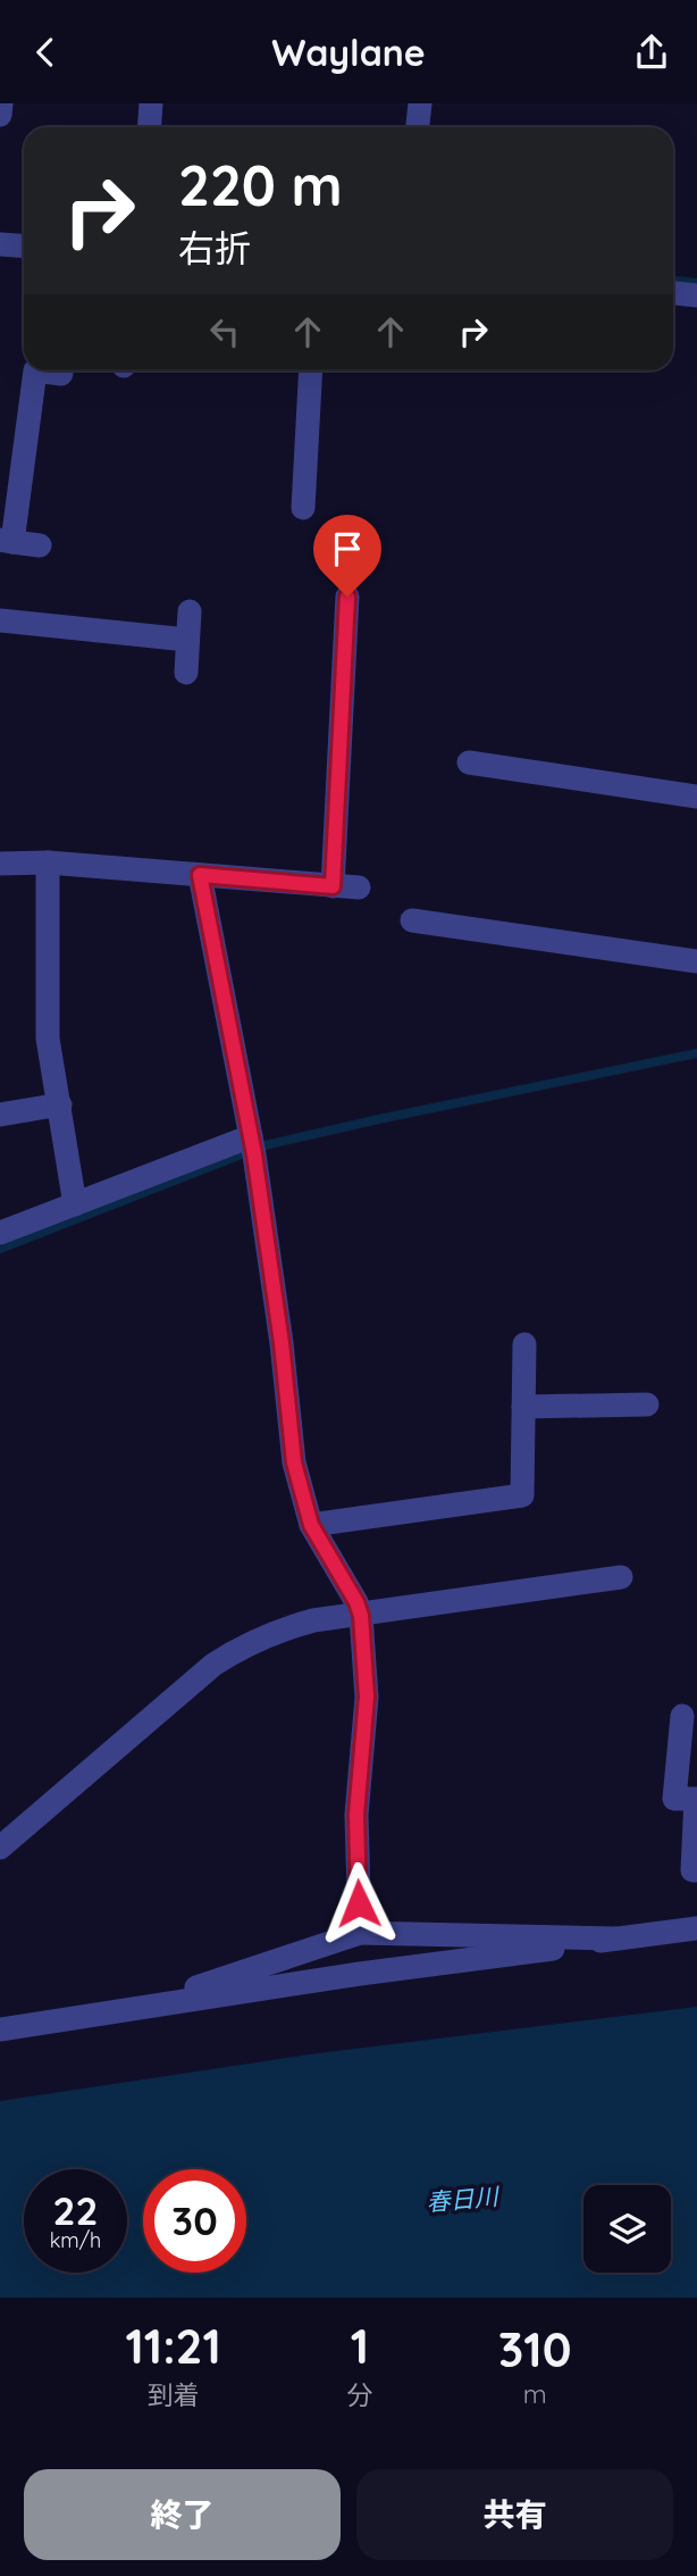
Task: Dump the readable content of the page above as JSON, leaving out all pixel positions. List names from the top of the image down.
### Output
{
  "water": ["春日川"],
  "page": {
    "header": "Waylane",
    "turn": ["220 m", "右折"],
    "speed": "22 km/h",
    "limit": "30",
    "eta": [
      "11:21",
      "到着",
      "1",
      "分",
      "310",
      "m"
    ],
    "buttons": ["終了", "共有"]
  }
}
